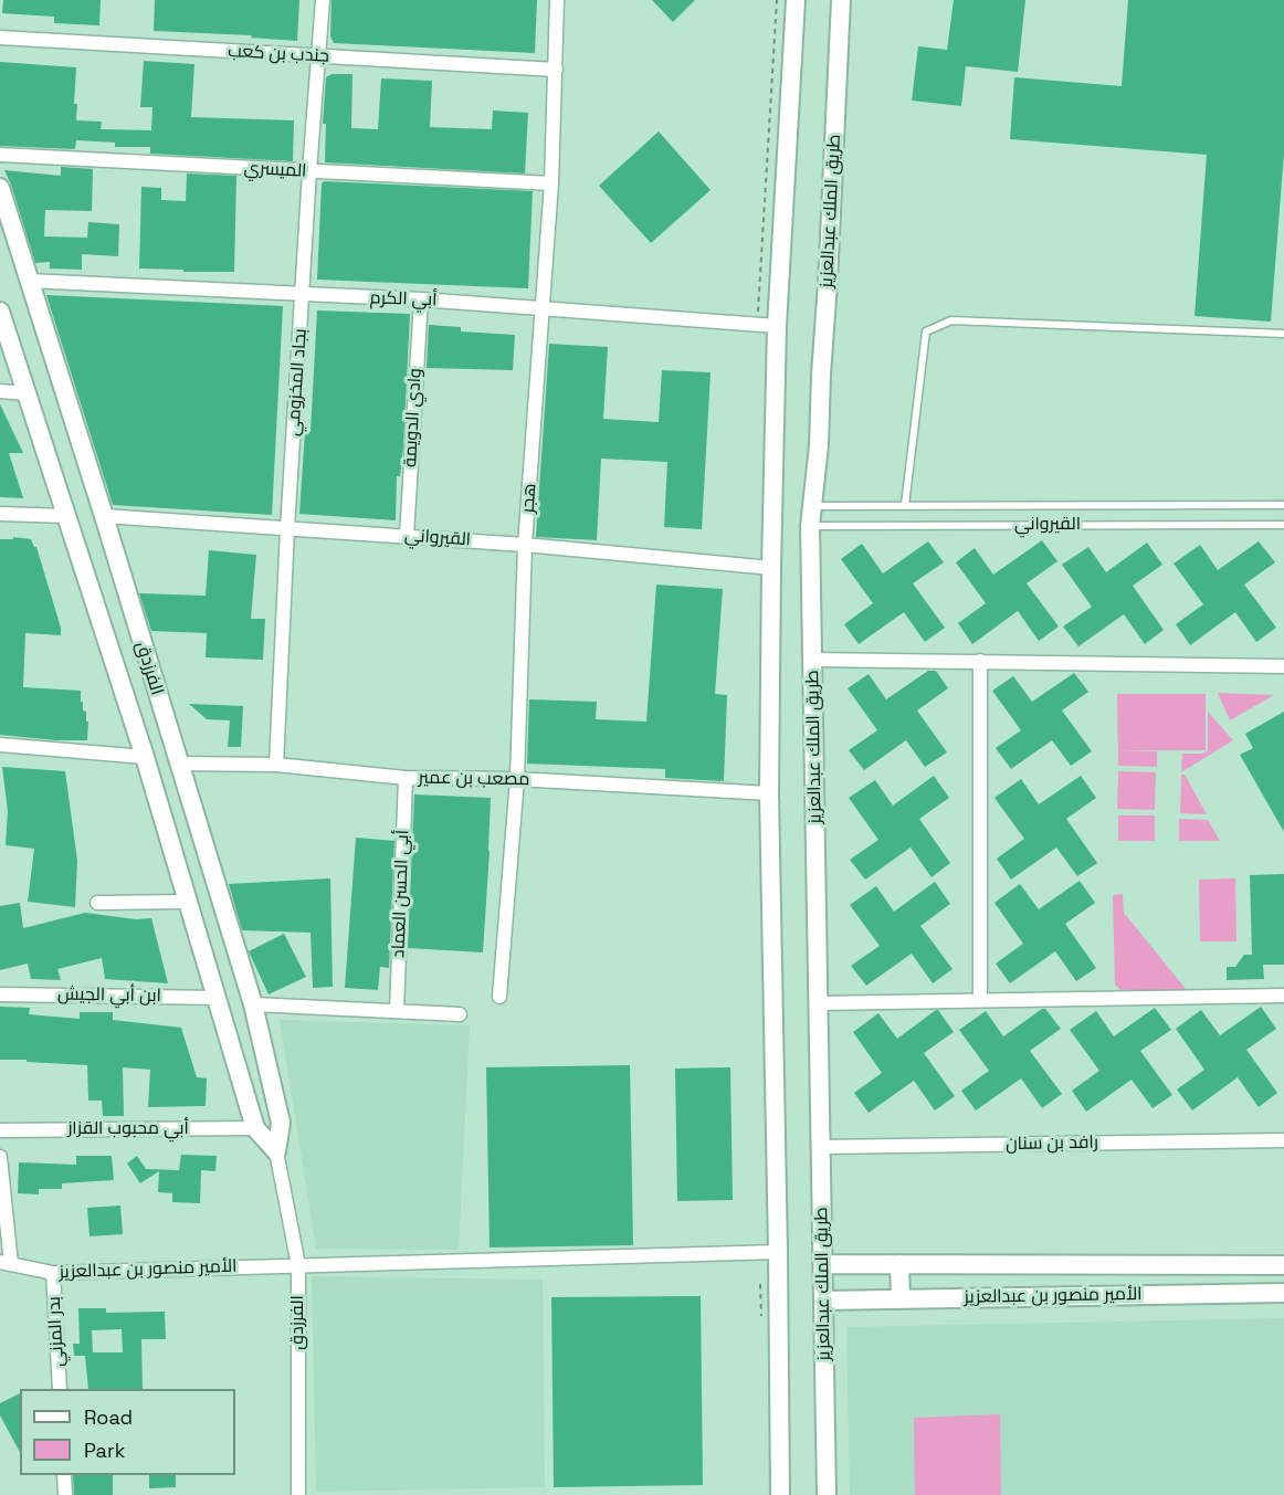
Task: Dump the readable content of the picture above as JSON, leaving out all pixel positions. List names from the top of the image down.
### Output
{
  "streets": {
    "main road": ["طريق الملك عبدالعزيز", "الفرزدق", "الأمير منصور بن عبدالعزيز"],
    "street": [
      "جندب بن كعب",
      "الميسري",
      "أبي الكرم",
      "بجاد المخزومي",
      "وادي الدويمة",
      "هجر",
      "القيرواني",
      "مصعب بن عمير",
      "أبي الحسن العماد",
      "ابن أبي الجيش",
      "أبي محبوب القزاز",
      "رافد بن سنان",
      "بدر المزني"
    ]
  },
  "crossings": [
    ["جندب بن كعب", "بجاد المخزومي"],
    ["جندب بن كعب", "هجر"],
    ["الميسري", "بجاد المخزومي"],
    ["الميسري", "هجر"],
    ["طريق الملك عبدالعزيز", "القيرواني"],
    ["طريق الملك عبدالعزيز", "رافد بن سنان"],
    ["طريق الملك عبدالعزيز", "الأمير منصور بن عبدالعزيز"],
    ["أبي الكرم", "بجاد المخزومي"],
    ["أبي الكرم", "وادي الدويمة"],
    ["أبي الكرم", "هجر"],
    ["أبي الكرم", "الفرزدق"],
    ["بجاد المخزومي", "القيرواني"],
    ["بجاد المخزومي", "مصعب بن عمير"],
    ["وادي الدويمة", "القيرواني"],
    ["هجر", "القيرواني"],
    ["هجر", "مصعب بن عمير"],
    ["القيرواني", "الفرزدق"],
    ["الفرزدق", "مصعب بن عمير"],
    ["الفرزدق", "ابن أبي الجيش"],
    ["الفرزدق", "أبي محبوب القزاز"],
    ["الفرزدق", "الأمير منصور بن عبدالعزيز"],
    ["مصعب بن عمير", "أبي الحسن العماد"],
    ["الأمير منصور بن عبدالعزيز", "بدر المزني"]
  ],
  "legend": ["Road", "Park"]
}
